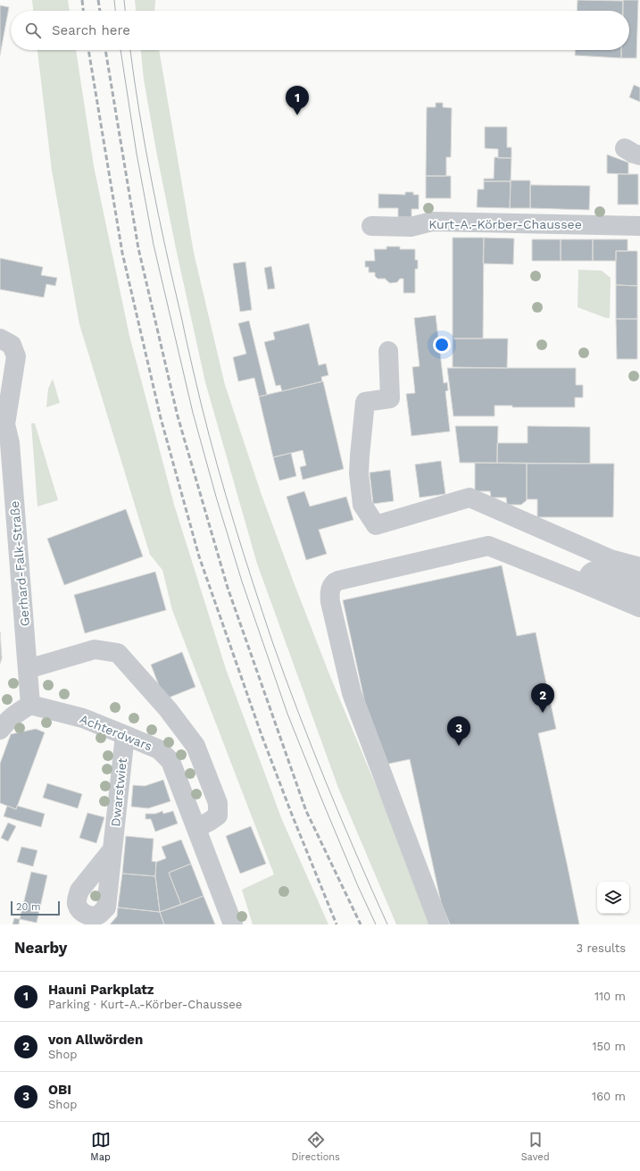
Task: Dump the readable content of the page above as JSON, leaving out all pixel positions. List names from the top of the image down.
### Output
{
  "streets": {
    "street": [
      "Kurt-A.-Körber-Chaussee",
      "Gerhard-Falk-Straße",
      "Achterdwars",
      "Dwarstwiet"
    ]
  },
  "crossings": [
    ["Gerhard-Falk-Straße", "Achterdwars"],
    ["Achterdwars", "Dwarstwiet"]
  ],
  "scale_bar": "20 m",
  "page": {
    "search": "Search here",
    "pins": ["1", "2", "3"],
    "scale": "20 m",
    "heading": ["Nearby", "3 results"],
    "list": [
      {
        "mark": "1",
        "name": "Hauni Parkplatz",
        "note": "Parking · Kurt-A.-Körber-Chaussee",
        "value": "110 m"
      },
      {
        "mark": "2",
        "name": "von Allwörden",
        "note": "Shop",
        "value": "150 m"
      },
      {
        "mark": "3",
        "name": "OBI",
        "note": "Shop",
        "value": "160 m"
      }
    ],
    "nav": ["Map", "Directions", "Saved"]
  }
}
